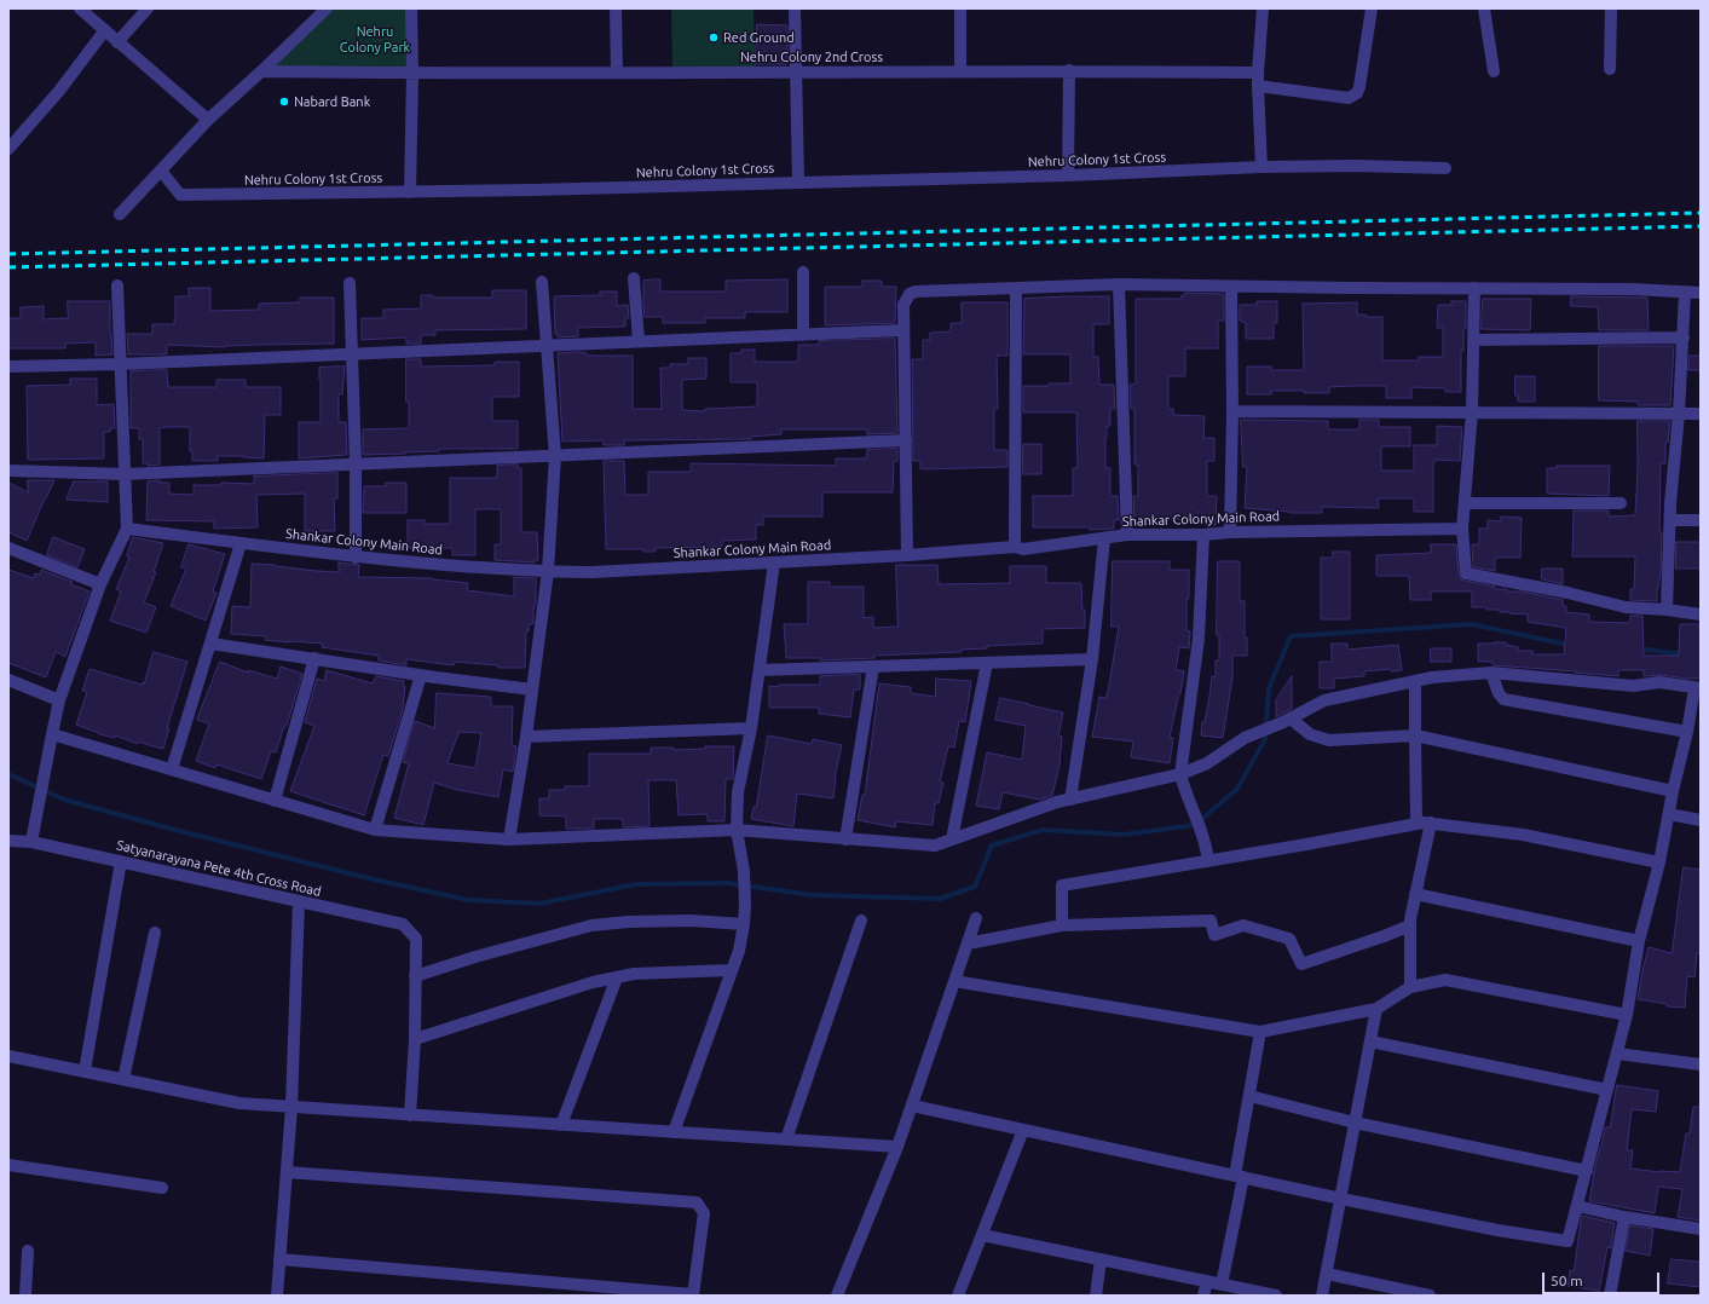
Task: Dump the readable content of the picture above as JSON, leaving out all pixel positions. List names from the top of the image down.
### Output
{
  "streets": {
    "street": [
      "Nehru Colony 2nd Cross",
      "Nehru Colony 1st Cross",
      "Shankar Colony Main Road",
      "Satyanarayana Pete 4th Cross Road"
    ]
  },
  "parks": ["Nehru Colony Park"],
  "places": ["Red Ground", "Nabard Bank"],
  "scale_bar": "50 m"
}
